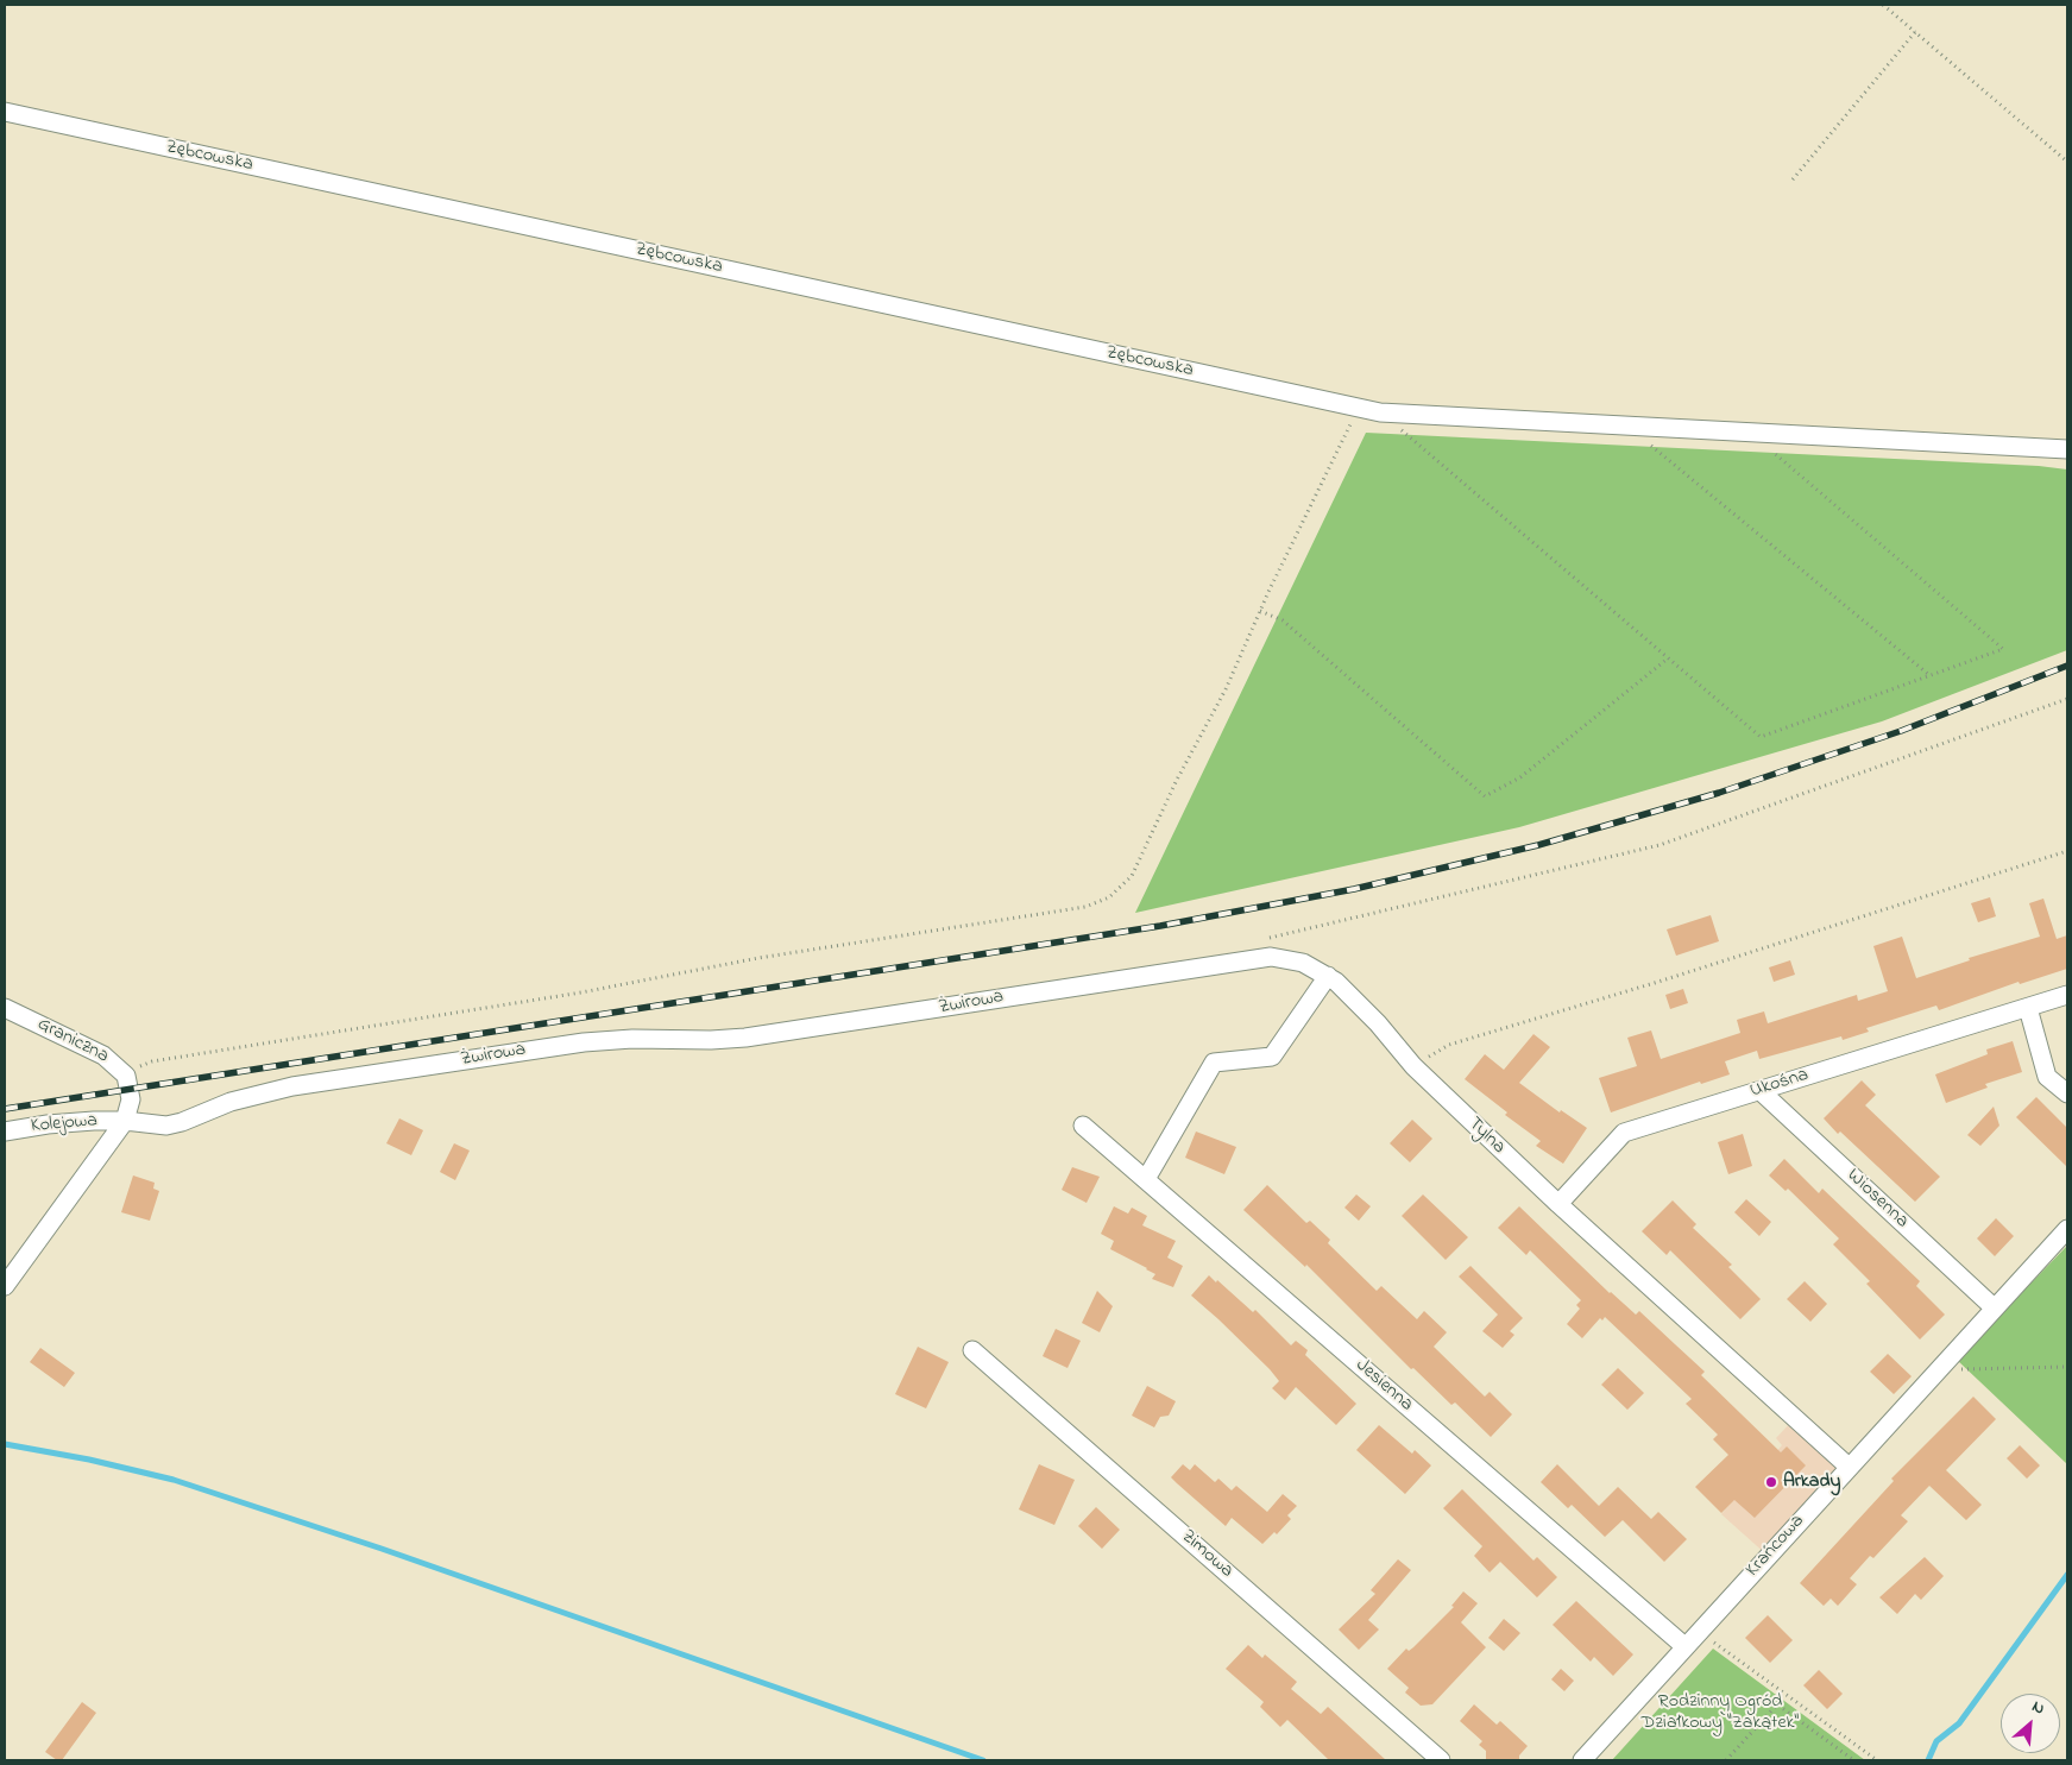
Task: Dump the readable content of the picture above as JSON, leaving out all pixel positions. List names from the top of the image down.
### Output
{
  "streets": {
    "street": [
      "Zębcowska",
      "Żwirowa",
      "Graniczna",
      "Ukośna",
      "Kolejowa",
      "Tylna",
      "Wiosenna",
      "Jesienna",
      "Krańcowa",
      "Zimowa"
    ]
  },
  "crossings": [
    ["Żwirowa", "Graniczna"],
    ["Żwirowa", "Kolejowa"],
    ["Żwirowa", "Tylna"],
    ["Graniczna", "Kolejowa"],
    ["Ukośna", "Tylna"],
    ["Ukośna", "Wiosenna"],
    ["Tylna", "Krańcowa"],
    ["Wiosenna", "Krańcowa"],
    ["Jesienna", "Krańcowa"]
  ],
  "parks": ["Rodzinny Ogród Działkowy \"Zakątek\""],
  "places": ["Arkady"],
  "north": "top right"
}
